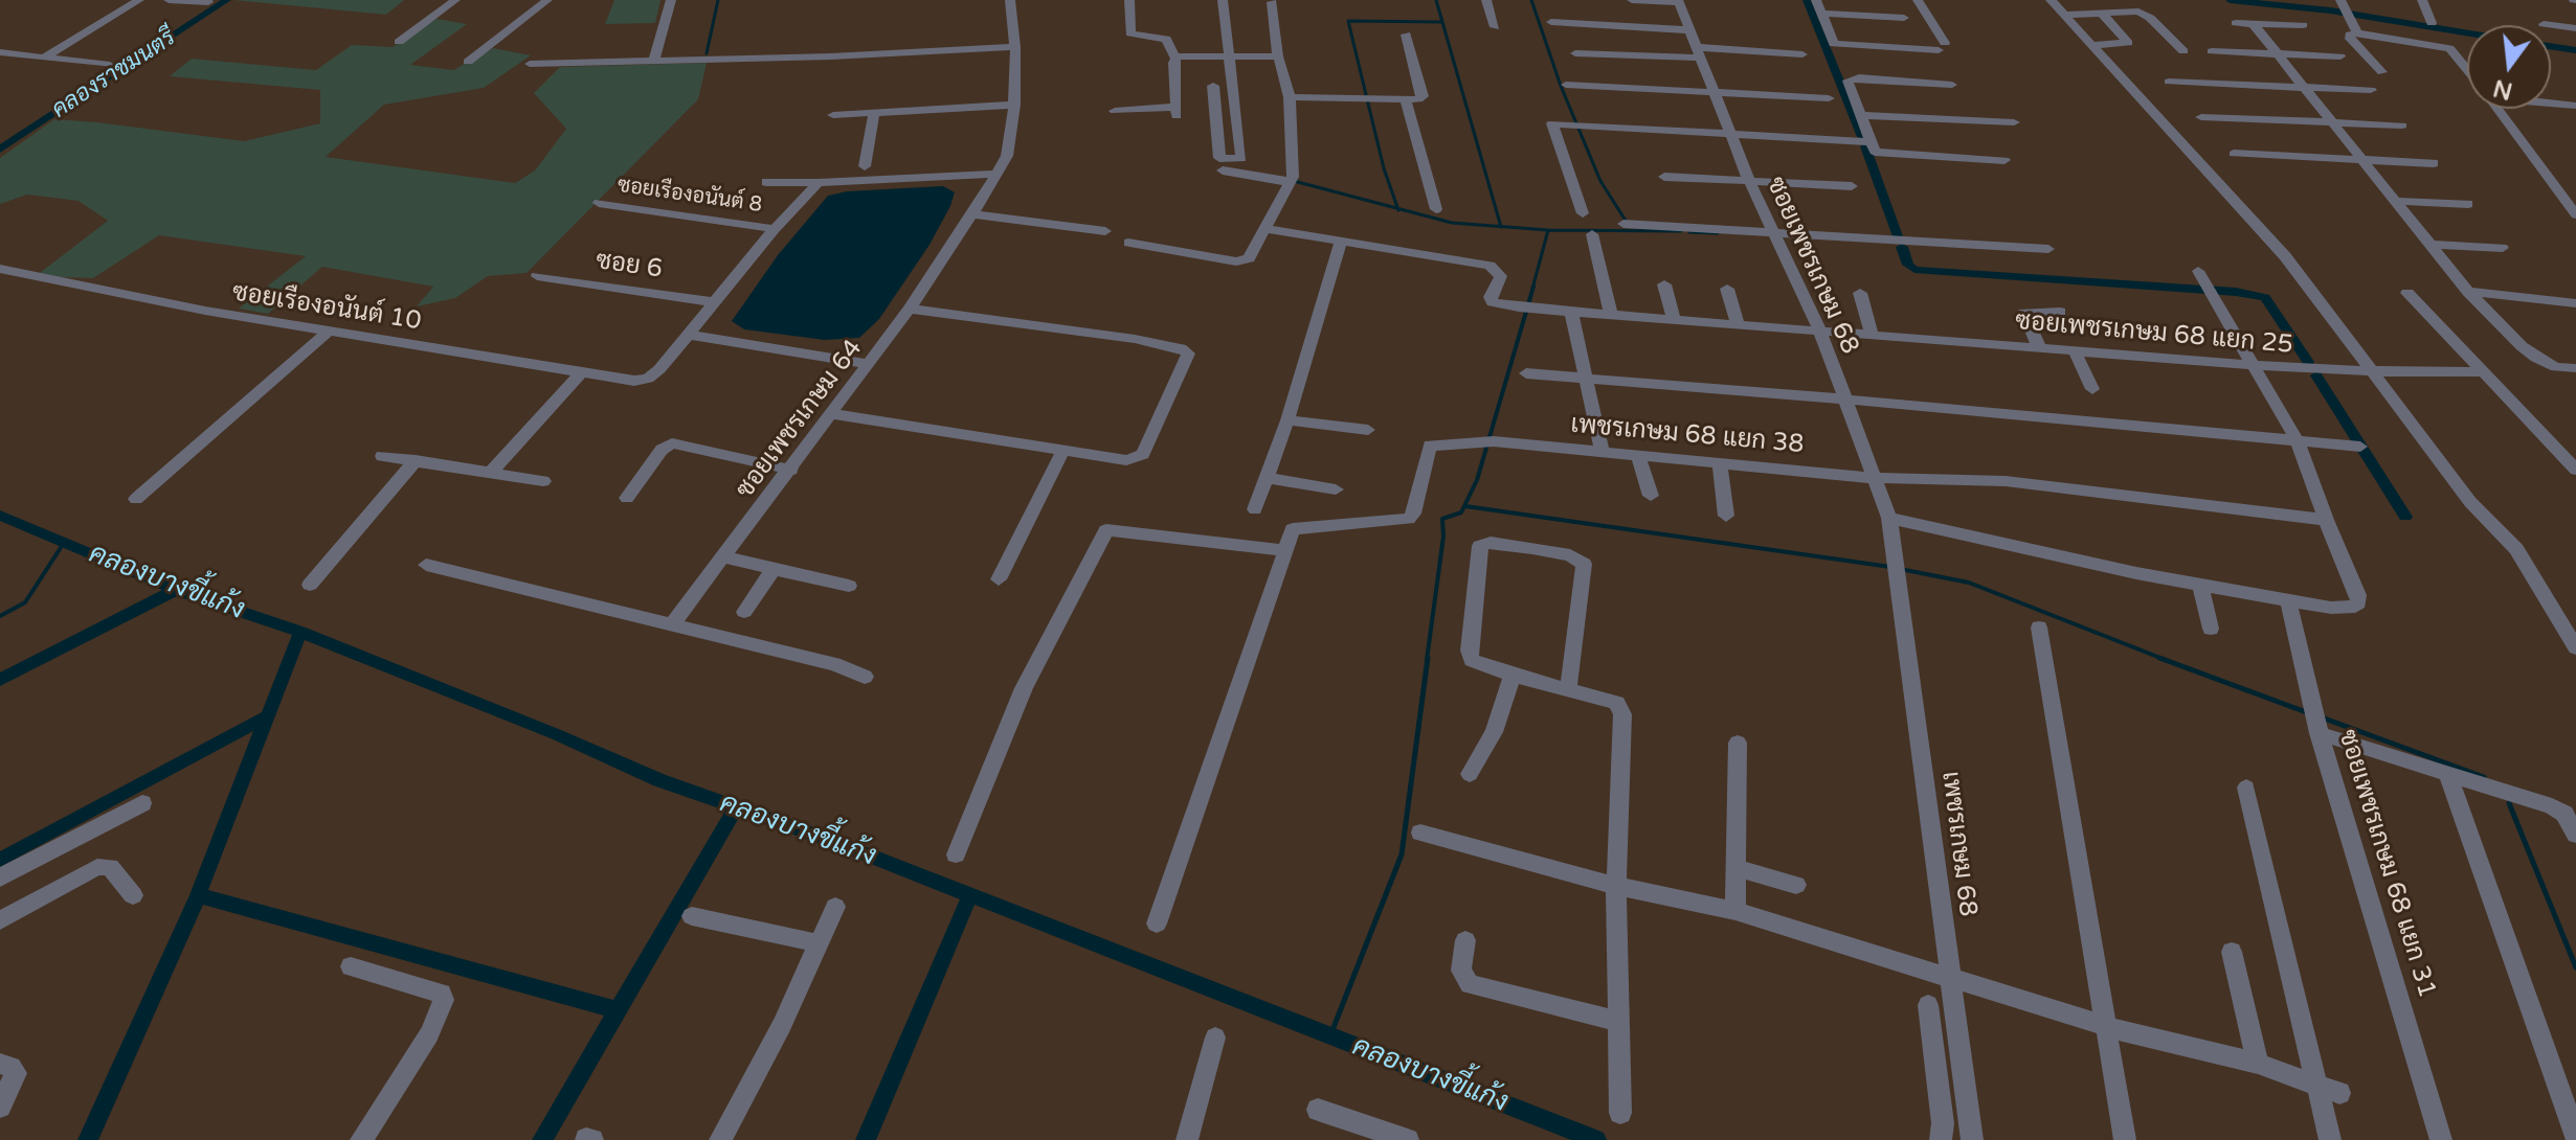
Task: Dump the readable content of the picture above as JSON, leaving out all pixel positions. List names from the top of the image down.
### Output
{
  "streets": {
    "street": [
      "ซอยเรืองอนันต์ 8",
      "ซอย 6",
      "ซอยเพชรเกษม 68",
      "ซอยเรืองอนันต์ 10",
      "ซอยเพชรเกษม 68 แยก 25",
      "ซอยเพชรเกษม 64",
      "เพชรเกษม 68 แยก 38",
      "เพชรเกษม 68",
      "ซอยเพชรเกษม 68 แยก 31"
    ]
  },
  "crossings": [
    ["ซอยเพชรเกษม 68", "ซอยเพชรเกษม 68 แยก 25"],
    ["ซอยเพชรเกษม 68", "เพชรเกษม 68 แยก 38"],
    ["ซอยเพชรเกษม 68", "เพชรเกษม 68"]
  ],
  "water": ["คลองราชมนตรี", "คลองบางขี้แก้ง"],
  "north": "bottom"
}
